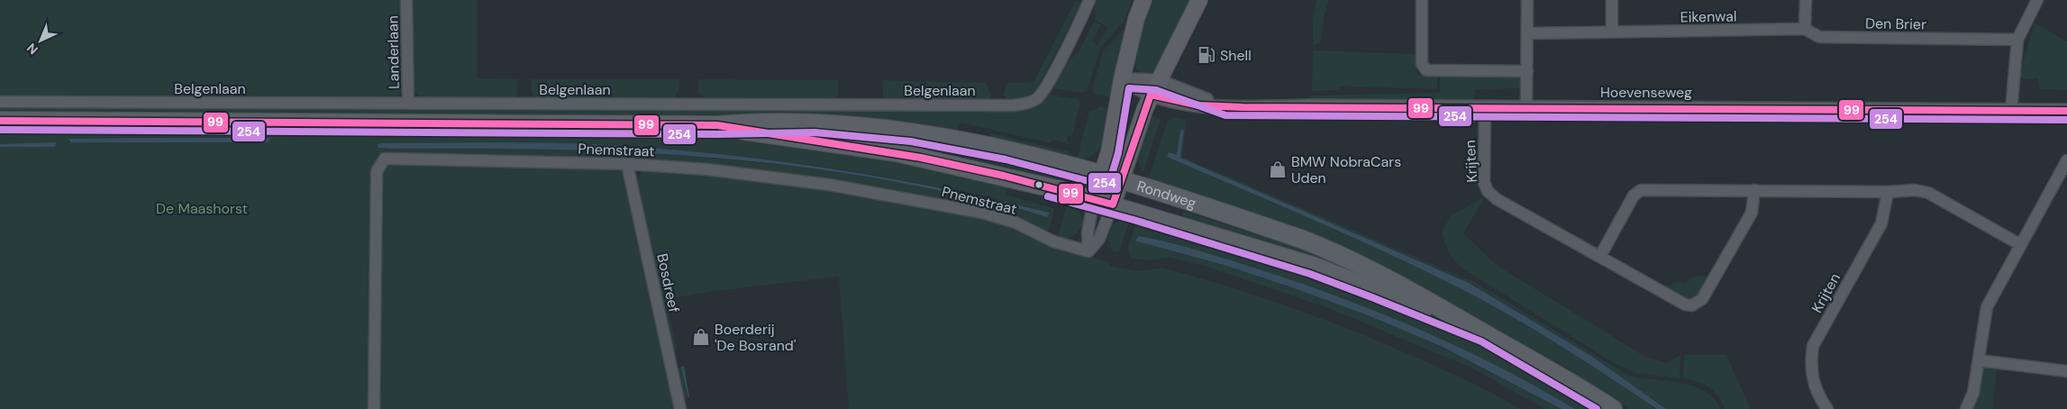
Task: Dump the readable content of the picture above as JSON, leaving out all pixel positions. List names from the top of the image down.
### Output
{
  "streets": {
    "main road": ["Rondweg"],
    "street": [
      "Eikenwal",
      "Den Brier",
      "Landerlaan",
      "Belgenlaan",
      "Hoevenseweg",
      "Pnemstraat",
      "Krijten",
      "Bosdreef"
    ]
  },
  "crossings": [
    ["Eikenwal", "Den Brier"],
    ["Landerlaan", "Belgenlaan"],
    ["Hoevenseweg", "Krijten"],
    ["Pnemstraat", "Bosdreef"]
  ],
  "parks": ["De Maashorst"],
  "places": {
    "fuel station": ["Shell"],
    "shop": ["BMW NobraCars Uden", "Boerderij 'De Bosrand'"]
  },
  "lines": ["transit line 254", "transit line 99"],
  "north": "bottom left"
}
